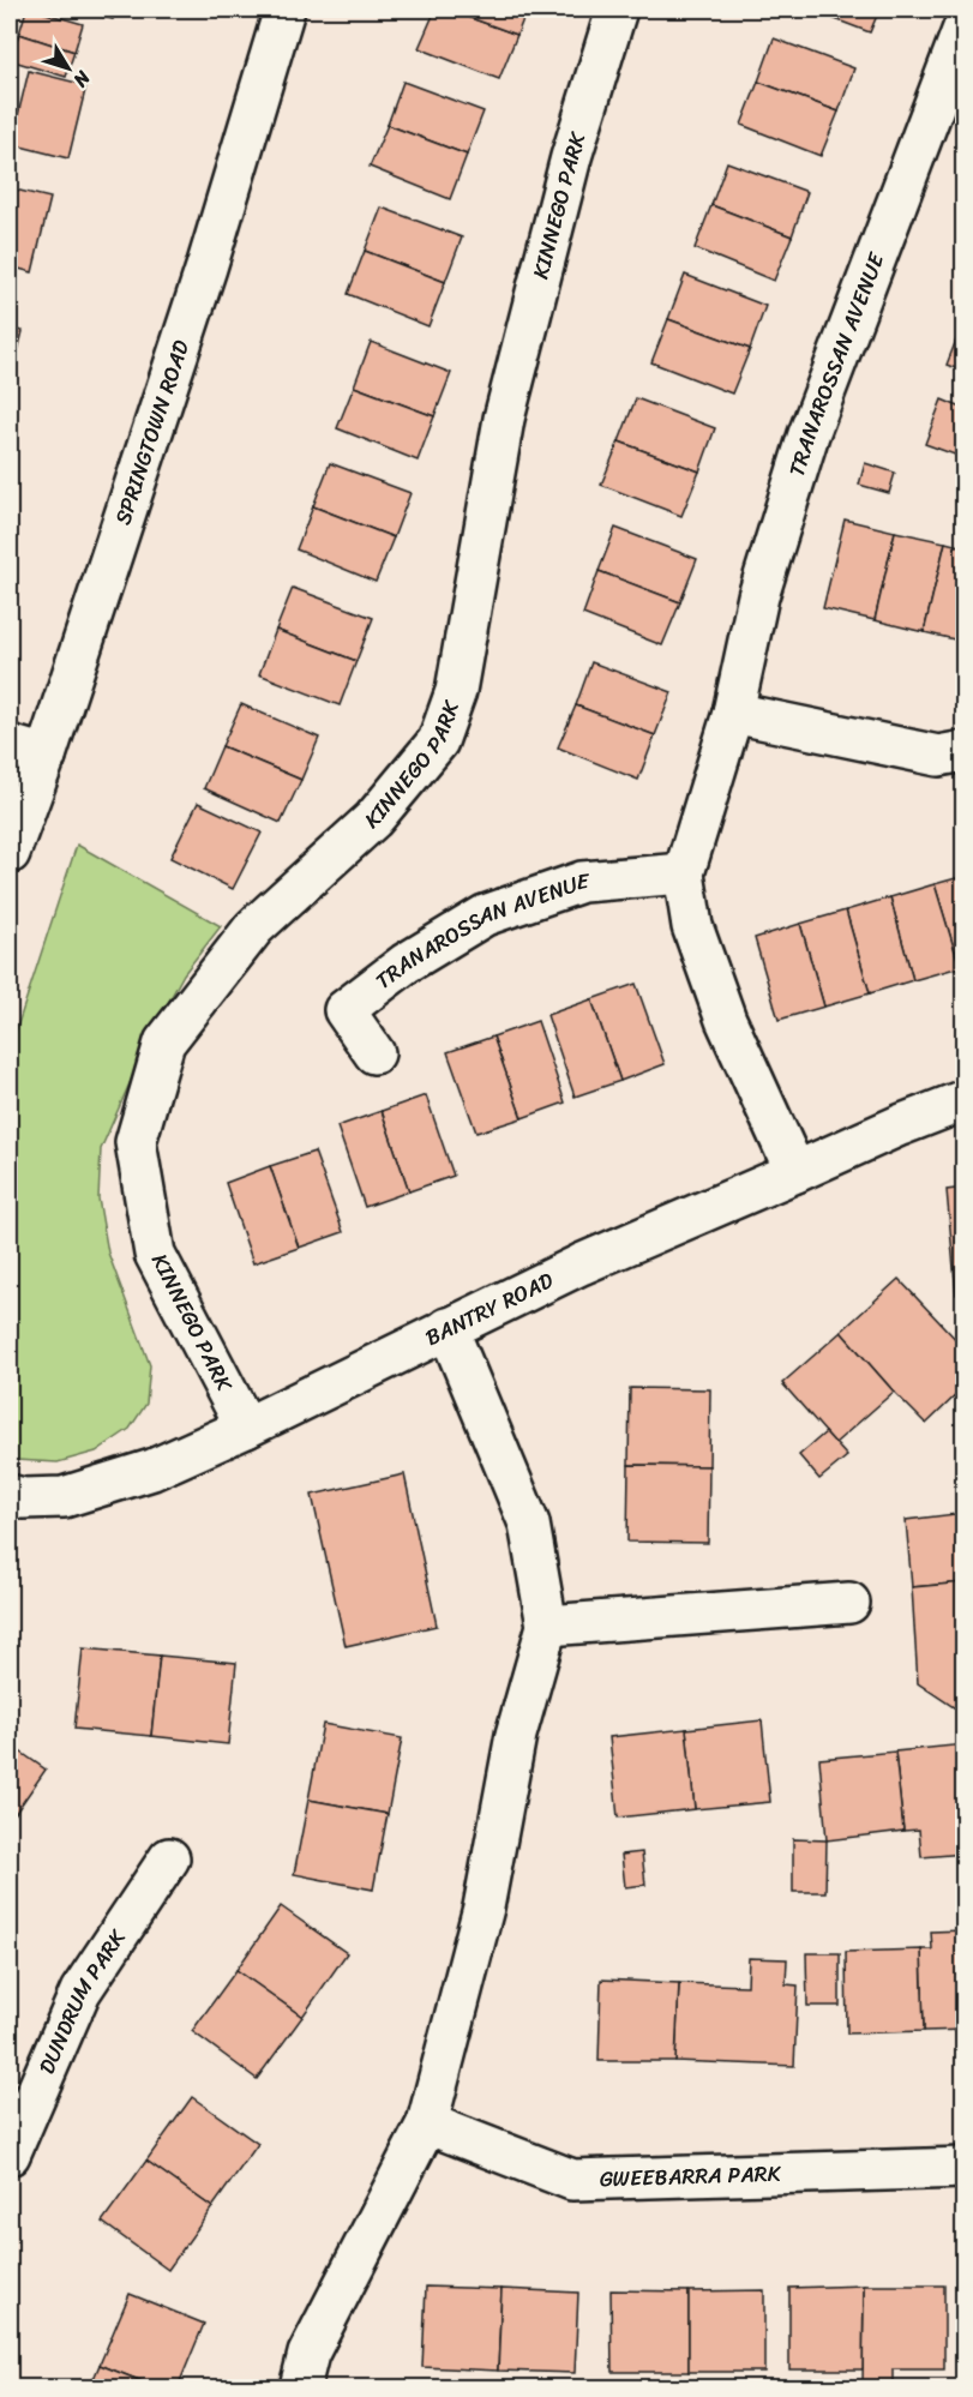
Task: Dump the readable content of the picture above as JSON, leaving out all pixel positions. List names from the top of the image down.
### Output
{
  "streets": {
    "street": [
      "KINNEGO PARK",
      "TRANAROSSAN AVENUE",
      "SPRINGTOWN ROAD",
      "BANTRY ROAD",
      "DUNDRUM PARK",
      "GWEEBARRA PARK"
    ]
  },
  "crossings": [
    ["KINNEGO PARK", "BANTRY ROAD"],
    ["TRANAROSSAN AVENUE", "BANTRY ROAD"]
  ],
  "north": "bottom right"
}
